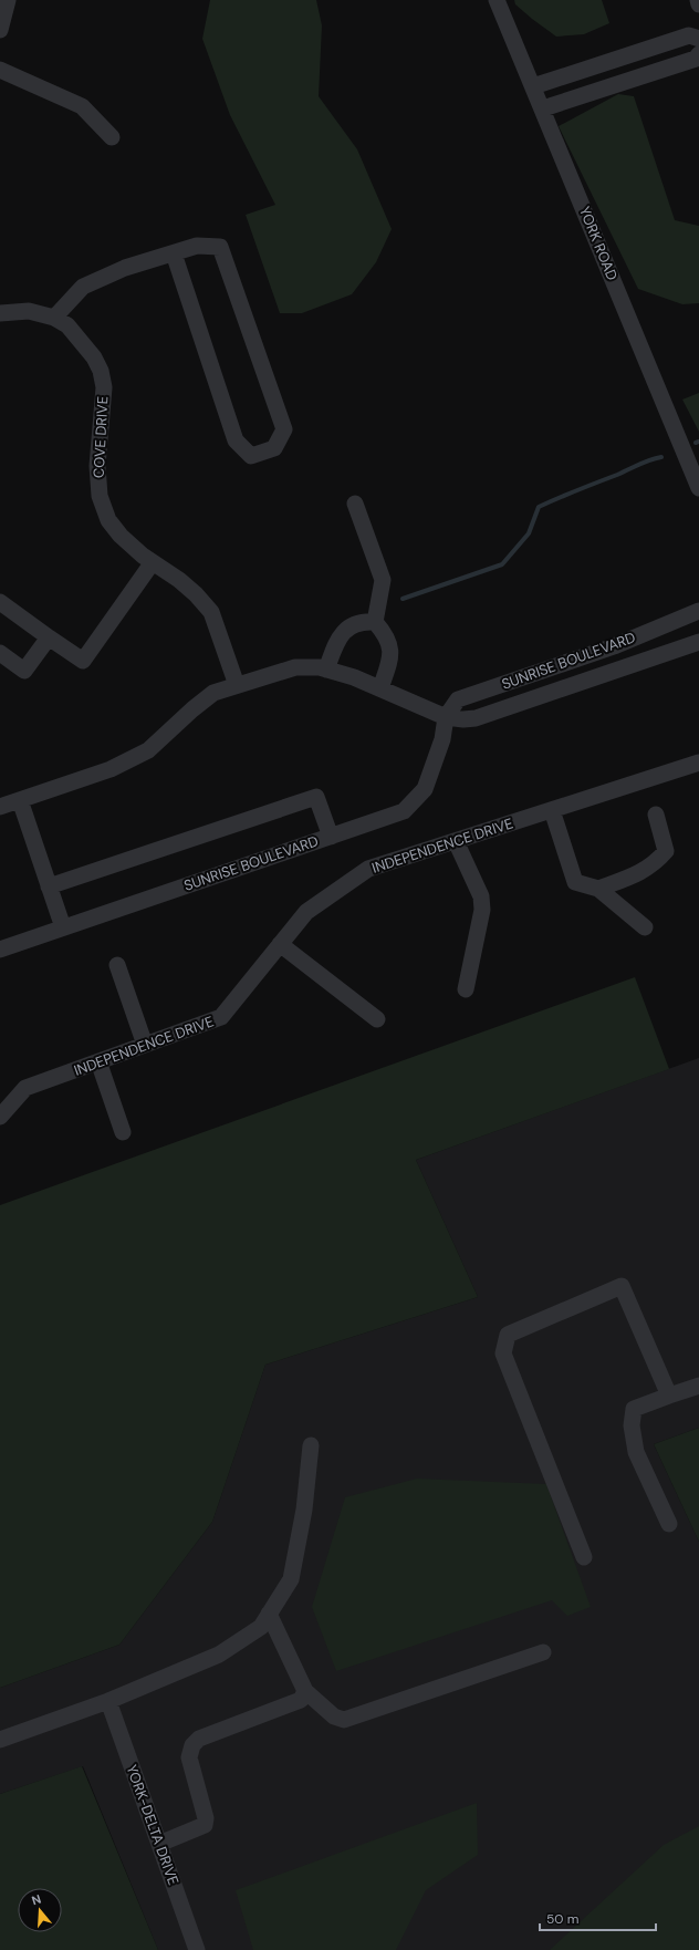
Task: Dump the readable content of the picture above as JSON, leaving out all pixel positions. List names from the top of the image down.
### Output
{
  "streets": {
    "street": [
      "YORK ROAD",
      "COVE DRIVE",
      "SUNRISE BOULEVARD",
      "INDEPENDENCE DRIVE",
      "YORK-DELTA DRIVE"
    ]
  },
  "crossings": [
    ["COVE DRIVE", "SUNRISE BOULEVARD"]
  ],
  "scale_bar": "50 m",
  "north": "top"
}
